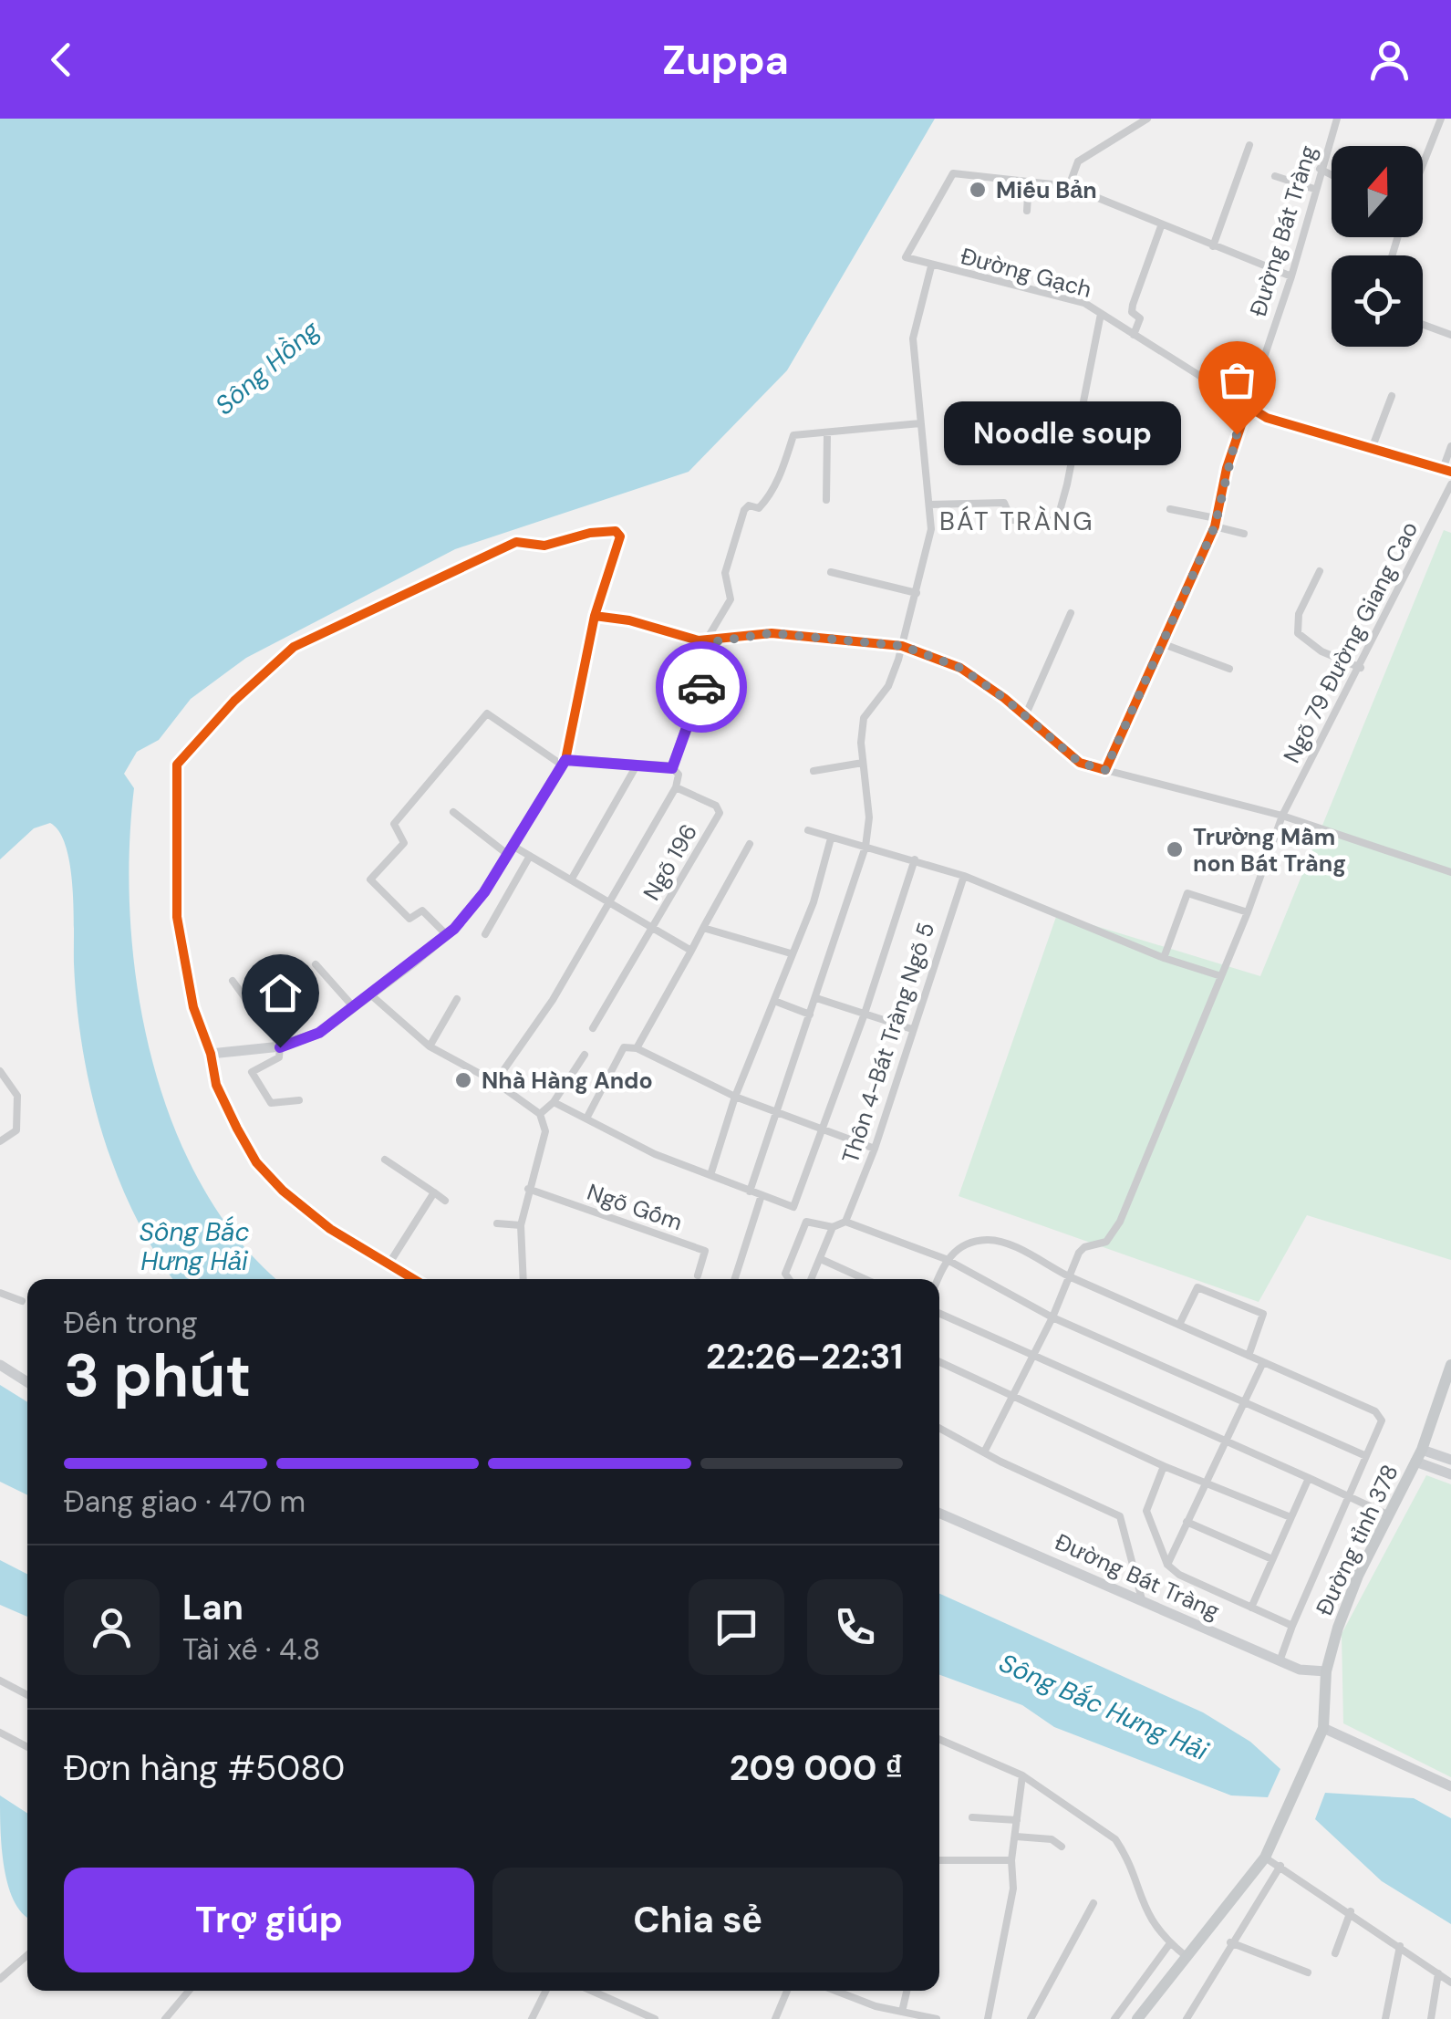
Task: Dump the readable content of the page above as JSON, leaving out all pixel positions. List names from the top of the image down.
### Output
{
  "streets": {
    "main road": ["Đường tỉnh 378"],
    "street": [
      "Đường Bát Tràng",
      "Đường Gạch",
      "Ngõ 79 Đường Giang Cao",
      "Ngõ 196",
      "Thôn 4-Bát Tràng Ngõ 5",
      "Ngõ Gốm"
    ]
  },
  "crossings": [
    ["Đường Bát Tràng", "Đường Gạch"],
    ["Đường Bát Tràng", "Đường tỉnh 378"]
  ],
  "districts": ["BÁT TRÀNG"],
  "water": ["Sông Hồng", "Sông Bắc Hưng Hải"],
  "places": [
    "Miếu Bản",
    "Noodle soup",
    "Trường Mầm non Bát Tràng",
    "Nhà Hàng Ando"
  ],
  "north": "top",
  "page": {
    "header": "Zuppa",
    "bubble": "Noodle soup",
    "heading": ["3 phút", "Đến trong", "22:26–22:31"],
    "panel": [
      "Lan",
      "Tài xế · 4.8",
      "Đơn hàng #5080",
      "209 000 ₫"
    ],
    "bar": "Đang giao · 470 m",
    "buttons": ["Trợ giúp", "Chia sẻ"]
  }
}
